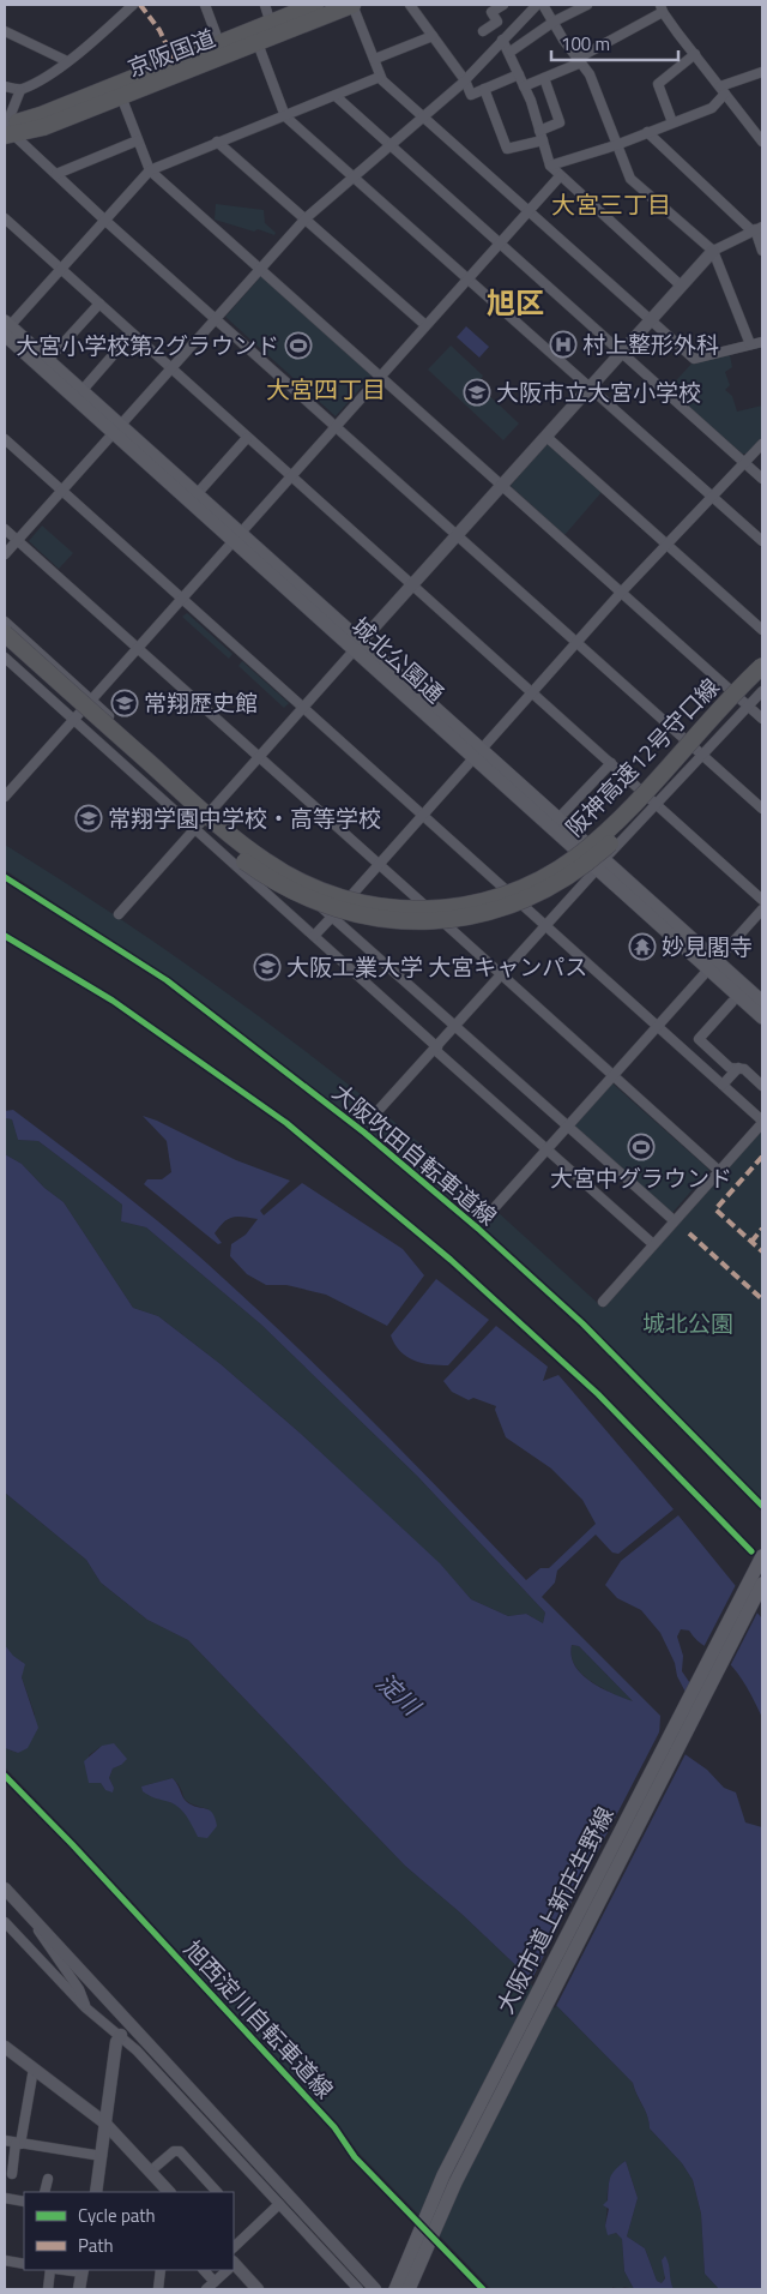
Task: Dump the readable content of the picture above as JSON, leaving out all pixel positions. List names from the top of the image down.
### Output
{
  "streets": {
    "highway": ["京阪国道", "阪神高速12号守口線"],
    "main road": ["城北公園通", "大阪市道上新庄生野線"],
    "cycle path": ["大阪吹田自転車道線", "旭西淀川自転車道線"]
  },
  "districts": ["大宮三丁目", "旭区", "大宮四丁目"],
  "water": ["淀川"],
  "parks": ["城北公園"],
  "places": {
    "hospital": ["村上整形外科"],
    "sports": ["大宮小学校第2グラウンド", "大宮中グラウンド"],
    "school or university": [
      "大阪市立大宮小学校",
      "常翔歴史館",
      "常翔学園中学校・高等学校",
      "大阪工業大学 大宮キャンパス"
    ],
    "temple": ["妙見閣寺"]
  },
  "legend": ["Cycle path", "Path"],
  "scale_bar": "100 m"
}
